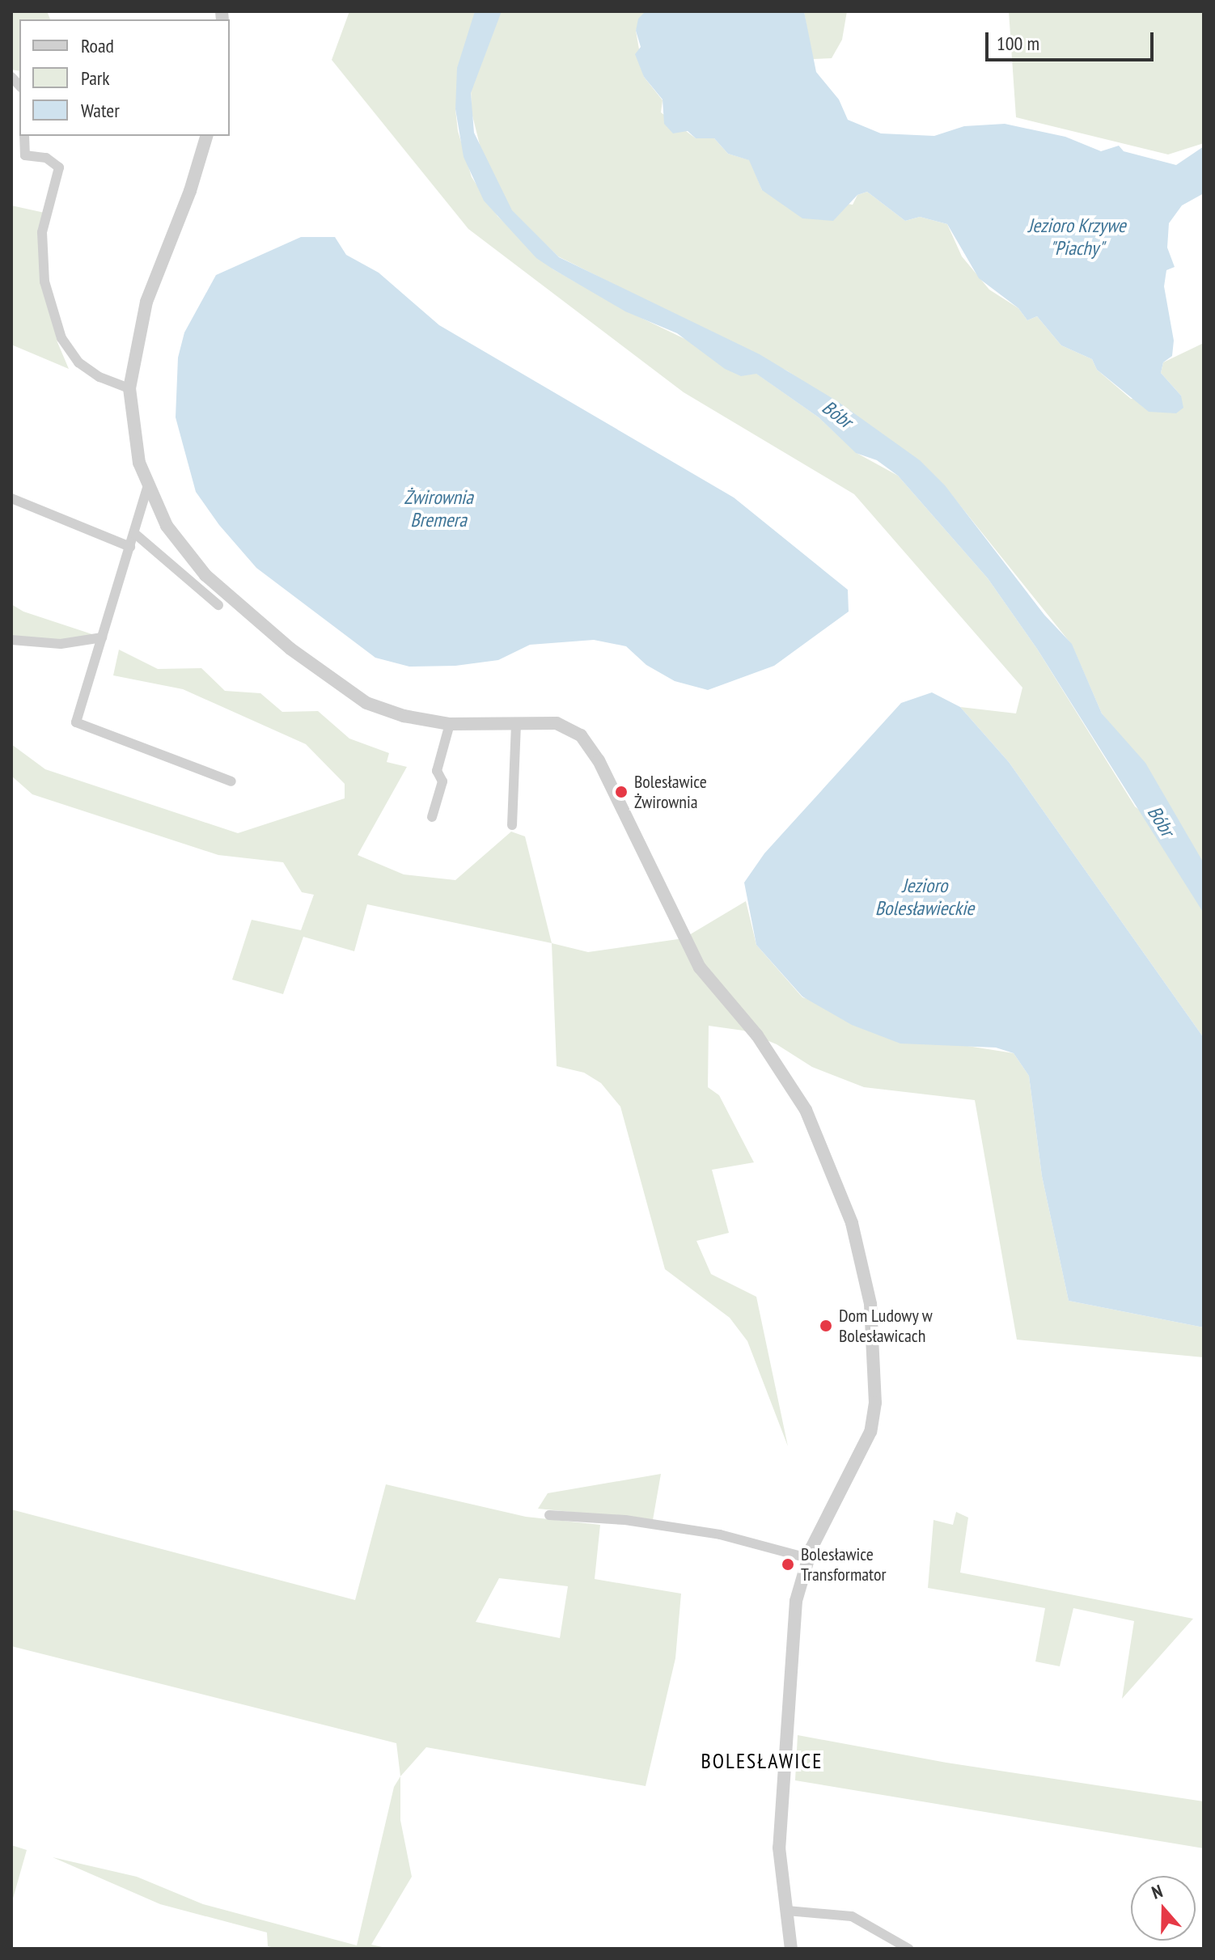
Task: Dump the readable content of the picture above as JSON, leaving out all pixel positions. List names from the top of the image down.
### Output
{
  "districts": ["BOLESŁAWICE"],
  "water": [
    "Jezioro Krzywe \"Piachy\"",
    "Bóbr",
    "Żwirownia Bremera",
    "Jezioro Bolesławieckie"
  ],
  "places": ["Bolesławice Żwirownia", "Dom Ludowy w Bolesławicach", "Bolesławice Transformator"],
  "legend": ["Road", "Park", "Water"],
  "scale_bar": "100 m",
  "north": "top"
}
